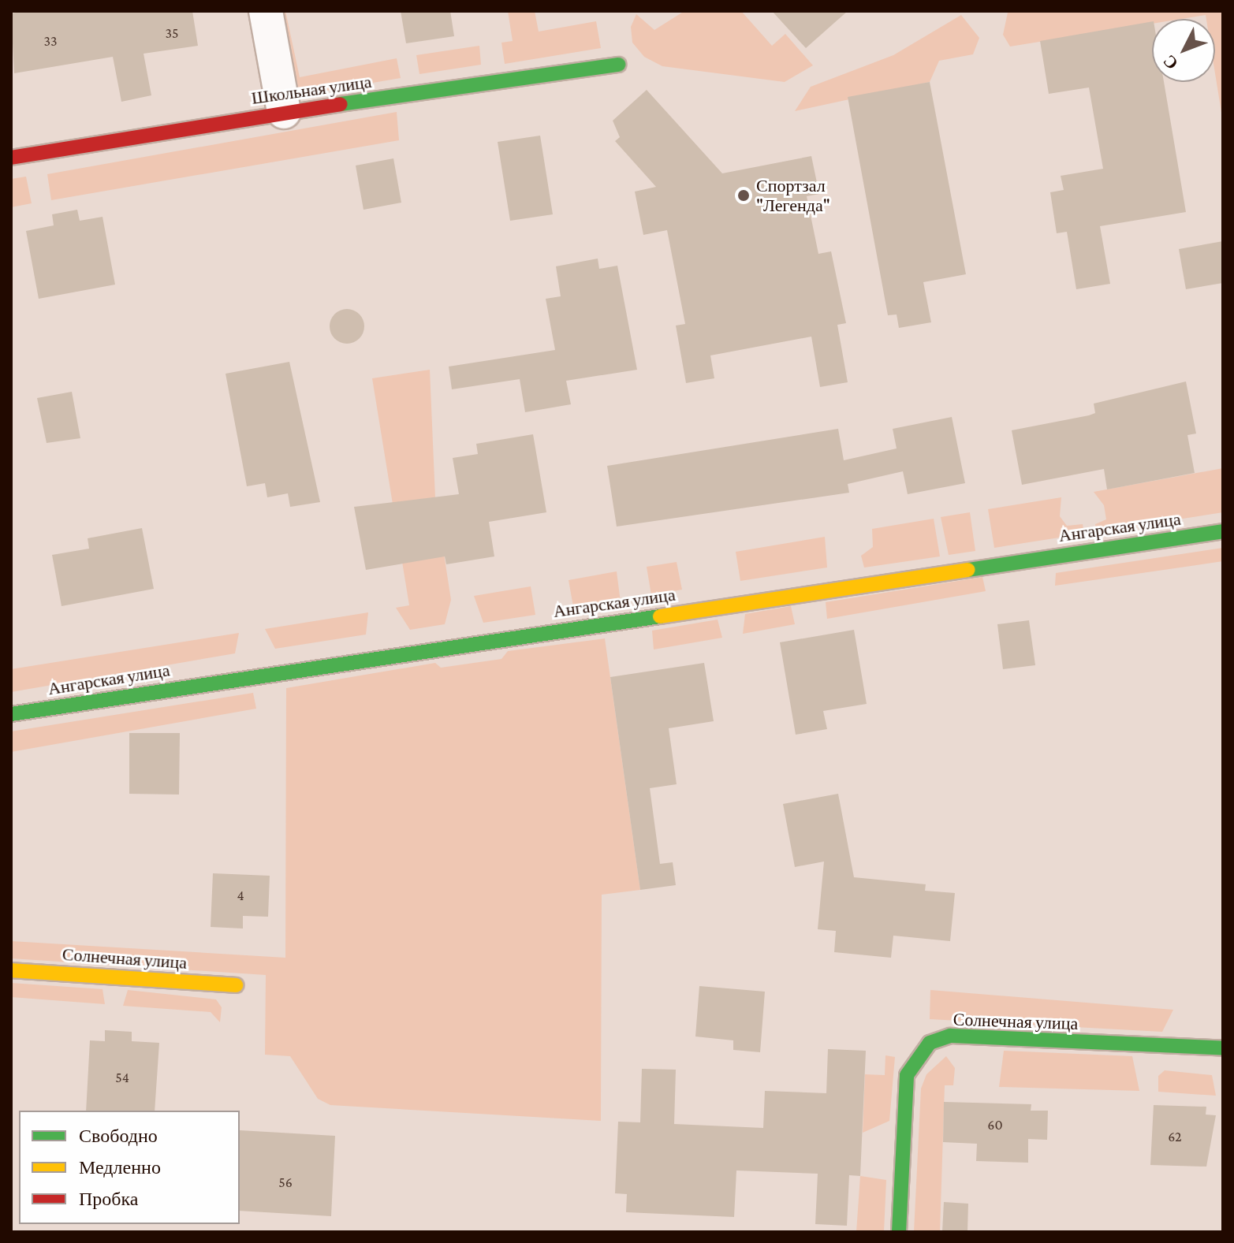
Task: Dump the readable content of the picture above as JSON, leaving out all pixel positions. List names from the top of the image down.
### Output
{
  "streets": {
    "street": ["Школьная улица", "Ангарская улица", "Солнечная улица"]
  },
  "places": ["Спортзал \"Легенда\""],
  "house_numbers": [
    "35",
    "33",
    "4",
    "54",
    "60",
    "62",
    "56"
  ],
  "legend": ["Свободно", "Медленно", "Пробка"],
  "north": "bottom left"
}
